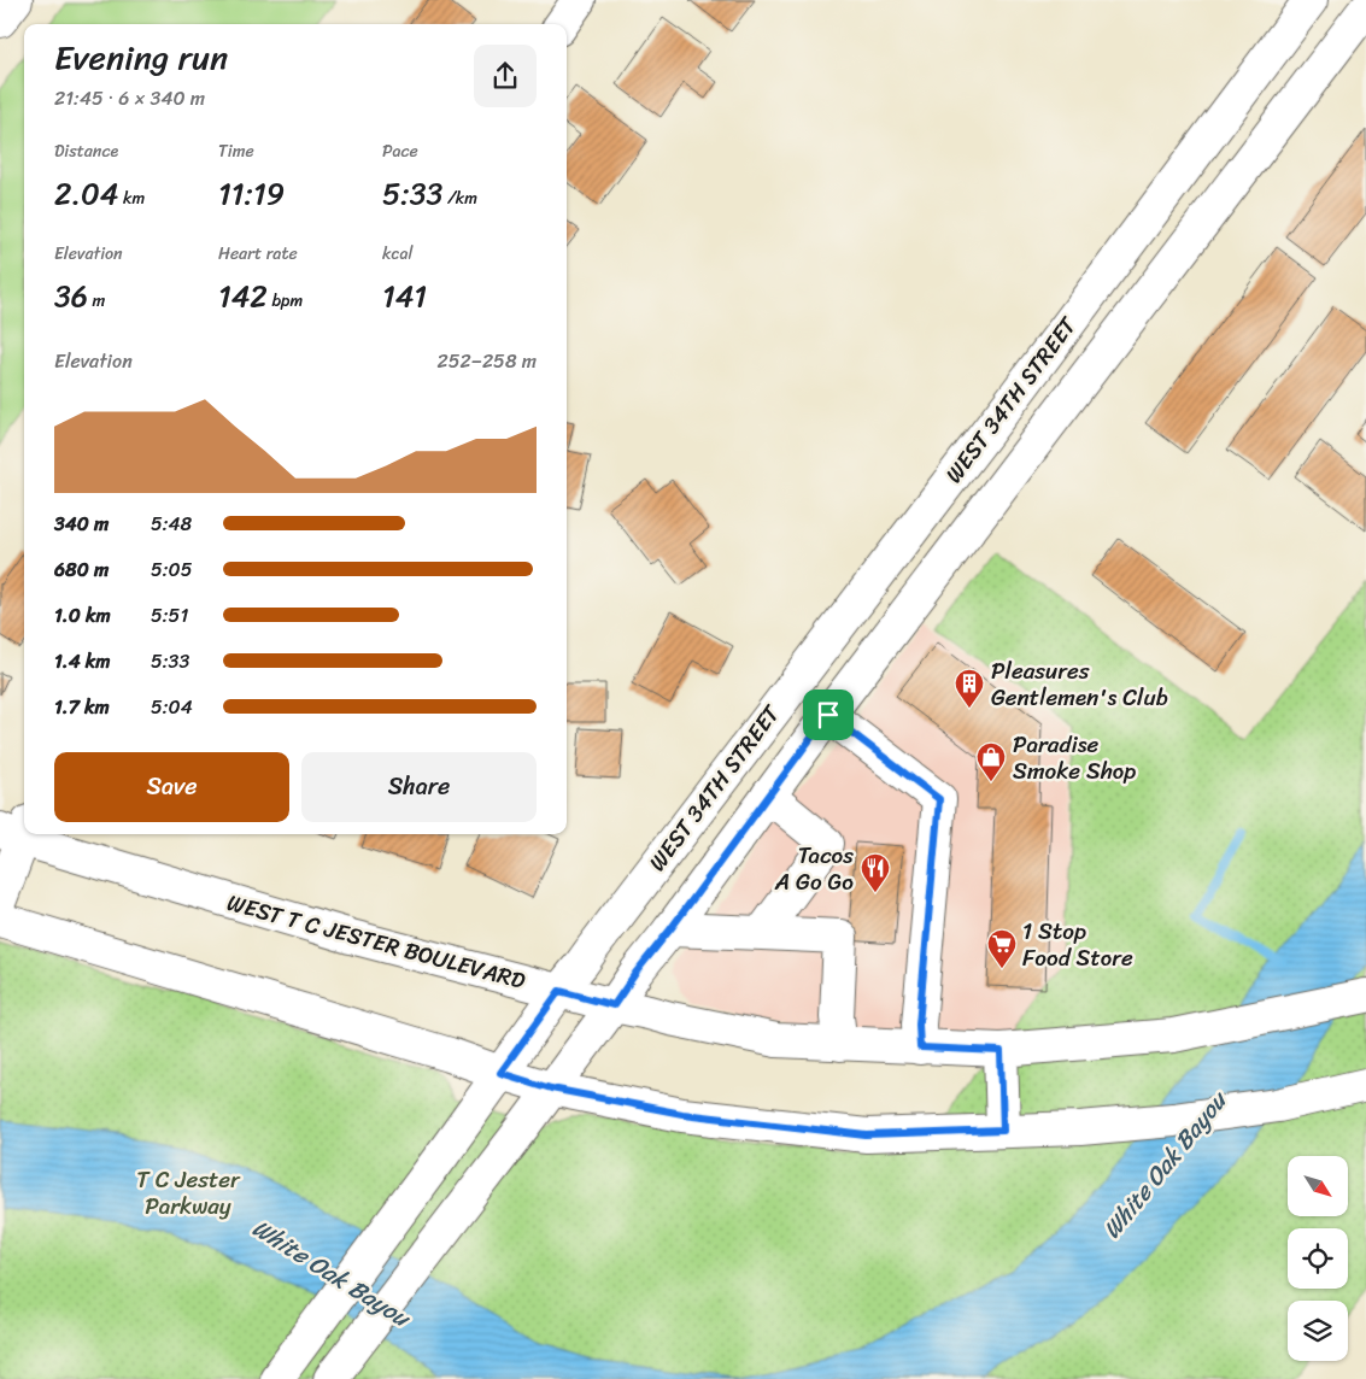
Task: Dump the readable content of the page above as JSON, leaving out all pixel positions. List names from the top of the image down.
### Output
{
  "streets": {
    "main road": ["WEST 34TH STREET", "WEST T C JESTER BOULEVARD"]
  },
  "crossings": [
    ["WEST 34TH STREET", "WEST T C JESTER BOULEVARD"]
  ],
  "water": ["White Oak Bayou"],
  "parks": ["T C Jester Parkway"],
  "places": {
    "building": ["Pleasures Gentlemen's Club"],
    "shop": ["Paradise Smoke Shop"],
    "restaurant": ["Tacos A Go Go"],
    "supermarket": ["1 Stop Food Store"]
  },
  "north": "bottom right",
  "page": {
    "heading": ["Evening run", "21:45 · 6 × 340 m"],
    "stats": [
      ["Distance", "2.04 km"],
      ["Time", "11:19"],
      ["Pace", "5:33 /km"],
      ["Elevation", "36 m"],
      ["Heart rate", "142 bpm"],
      ["kcal", "141"]
    ],
    "chart": ["Elevation", "252–258 m"],
    "list": [
      {
        "name": "340 m",
        "note": "5:48"
      },
      {
        "name": "680 m",
        "note": "5:05"
      },
      {
        "name": "1.0 km",
        "note": "5:51"
      },
      {
        "name": "1.4 km",
        "note": "5:33"
      },
      {
        "name": "1.7 km",
        "note": "5:04"
      }
    ],
    "buttons": ["Save", "Share"]
  }
}
